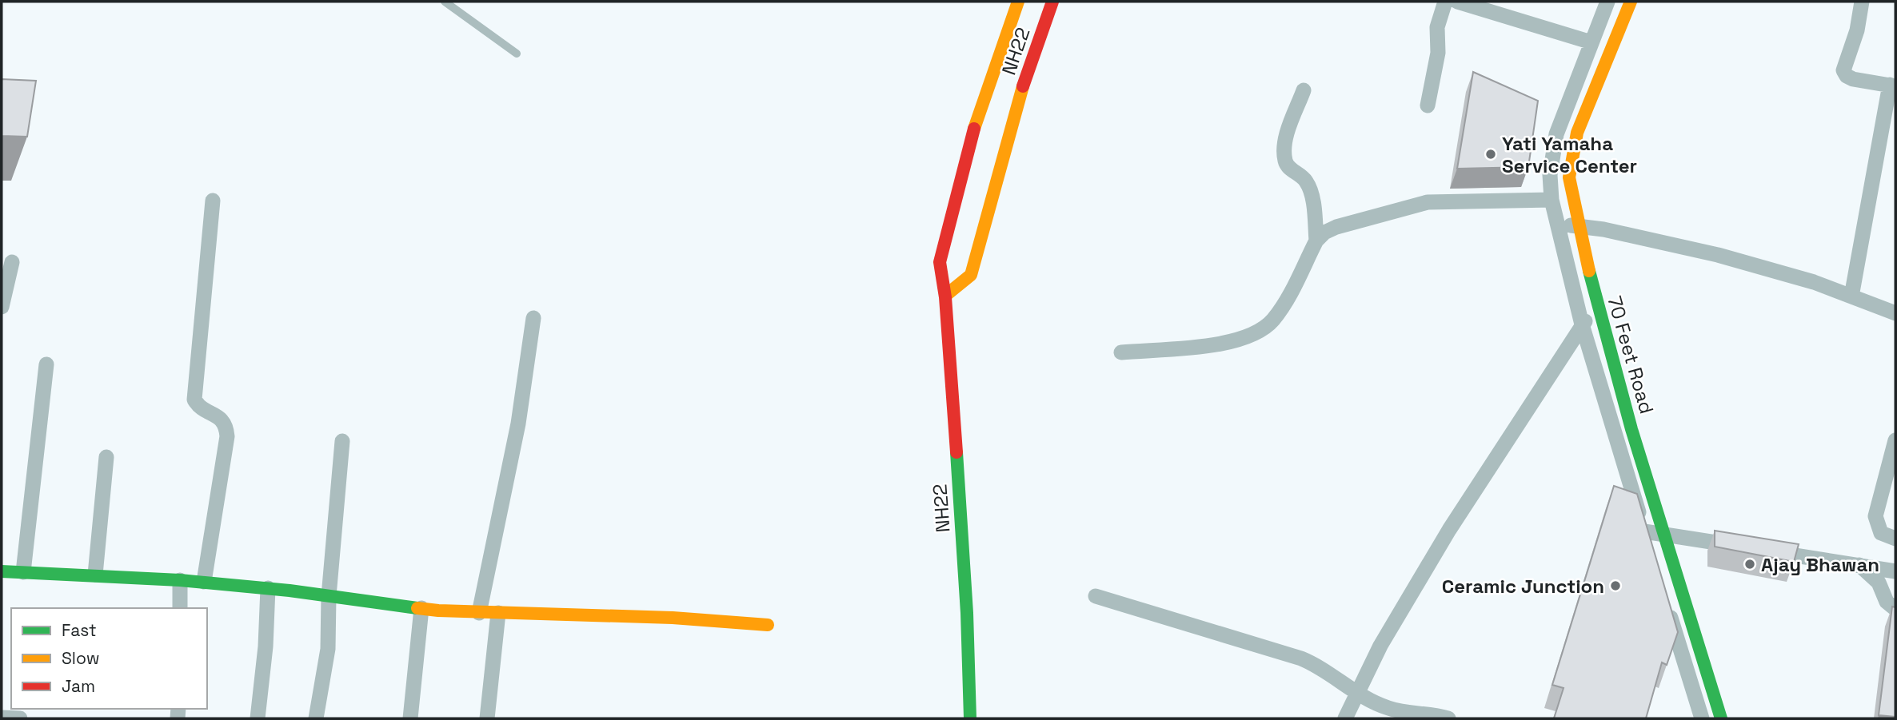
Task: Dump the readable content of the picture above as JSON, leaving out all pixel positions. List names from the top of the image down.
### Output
{
  "streets": {
    "main road": ["NH22", "70 Feet Road"]
  },
  "places": ["Yati Yamaha Service Center", "Ajay Bhawan", "Ceramic Junction"],
  "legend": ["Fast", "Slow", "Jam"]
}
